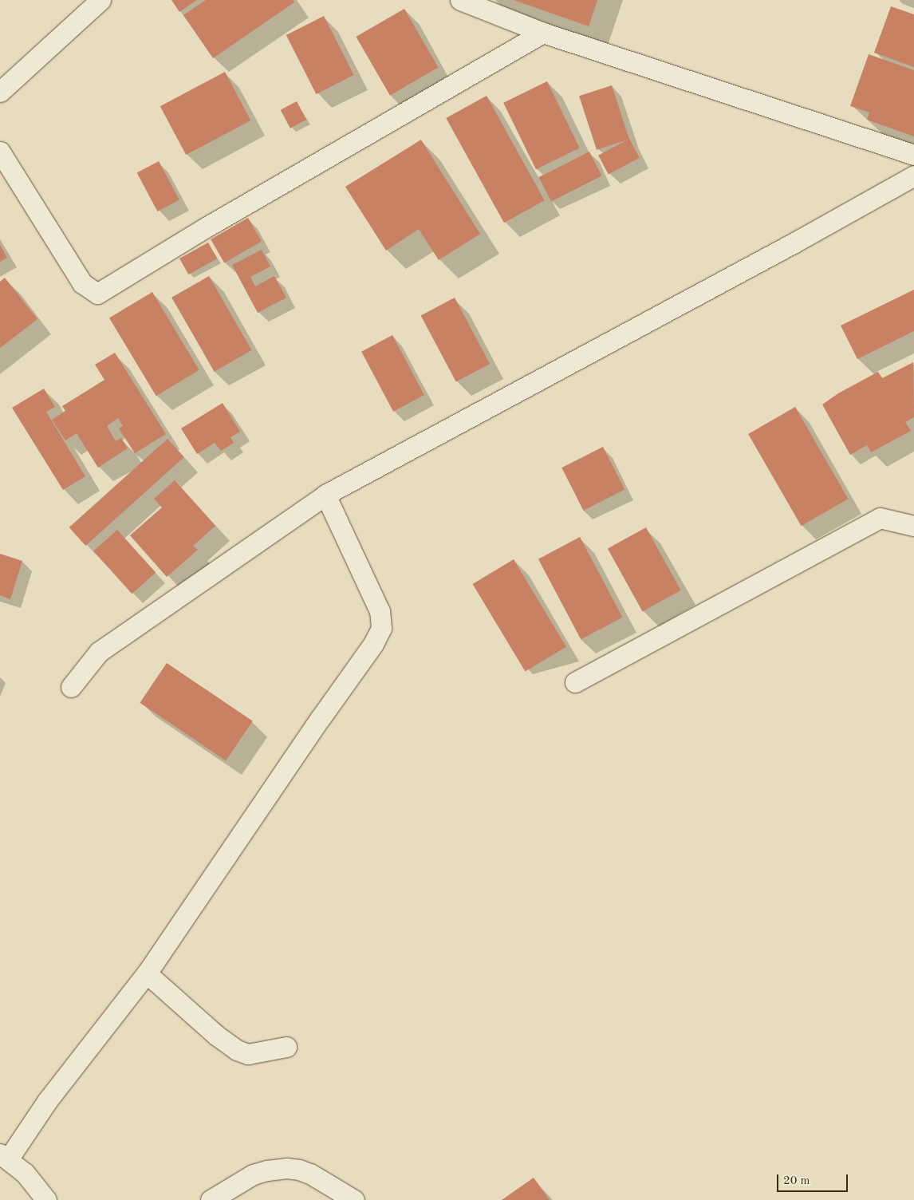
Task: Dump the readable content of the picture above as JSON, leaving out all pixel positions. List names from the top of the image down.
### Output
{
  "scale_bar": "20 m"
}
